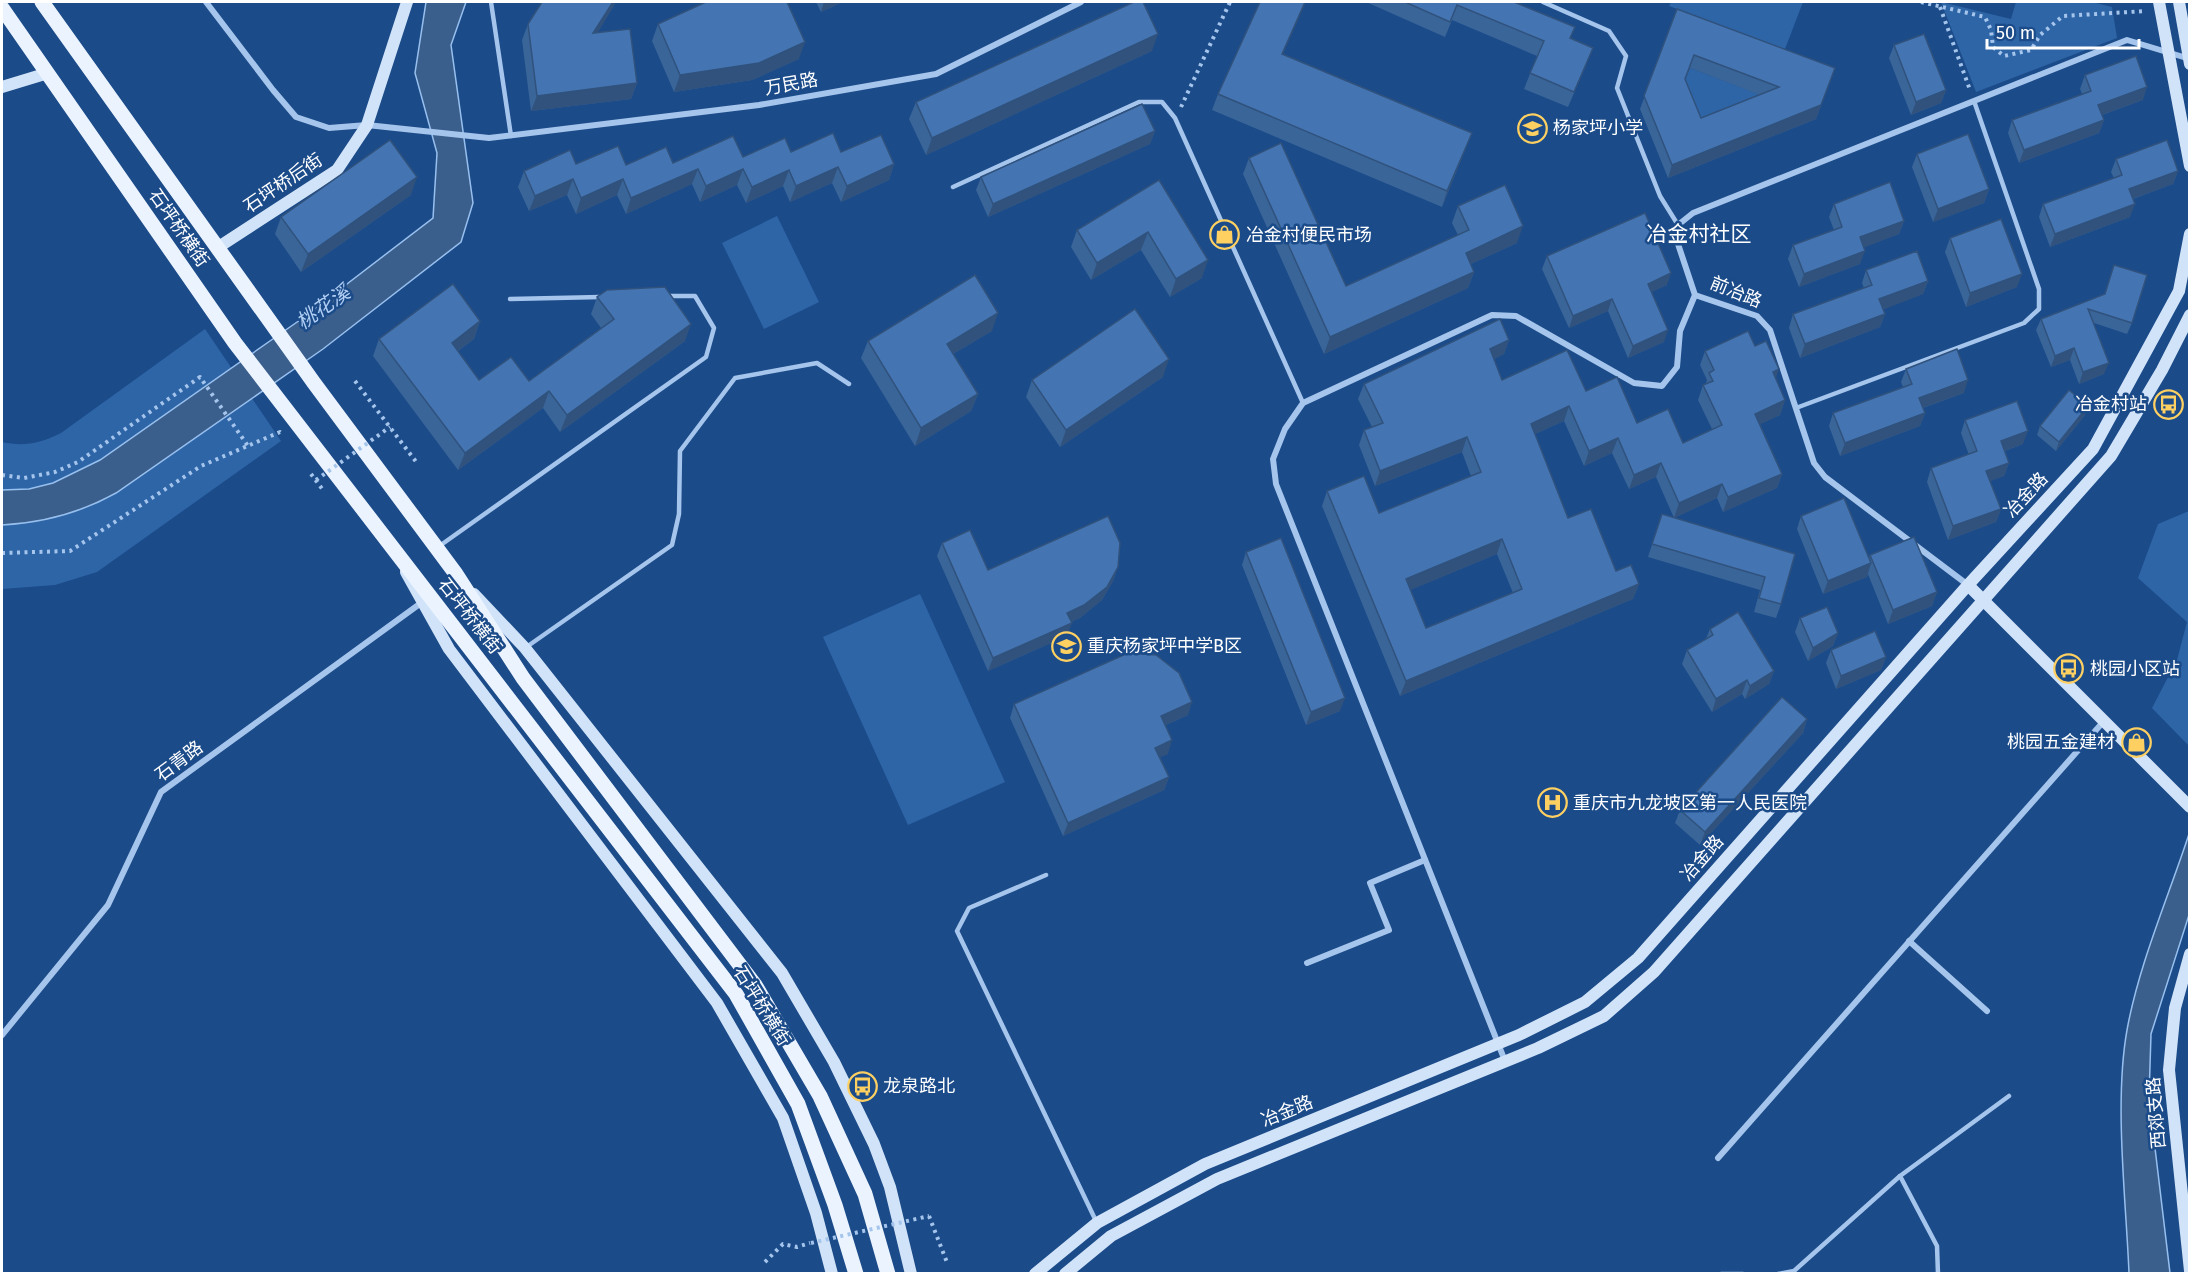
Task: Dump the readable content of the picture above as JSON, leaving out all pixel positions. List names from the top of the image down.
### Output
{
  "streets": {
    "main road": [
      "石坪桥后街",
      "石坪桥横街",
      "前冶路",
      "冶金路",
      "西郊支路"
    ],
    "street": ["万民路", "石青路"]
  },
  "crossings": [
    ["万民路", "石坪桥后街"],
    ["石坪桥后街", "石坪桥横街"],
    ["前冶路", "冶金路"]
  ],
  "districts": ["冶金村社区"],
  "water": ["桃花溪"],
  "places": {
    "school or university": ["杨家坪小学", "重庆杨家坪中学B区"],
    "shop": ["冶金村便民市场", "桃园五金建材"],
    "bus stop": ["冶金村站", "桃园小区站", "龙泉路北"],
    "hospital": ["重庆市九龙坡区第一人民医院"]
  },
  "scale_bar": "50 m"
}
